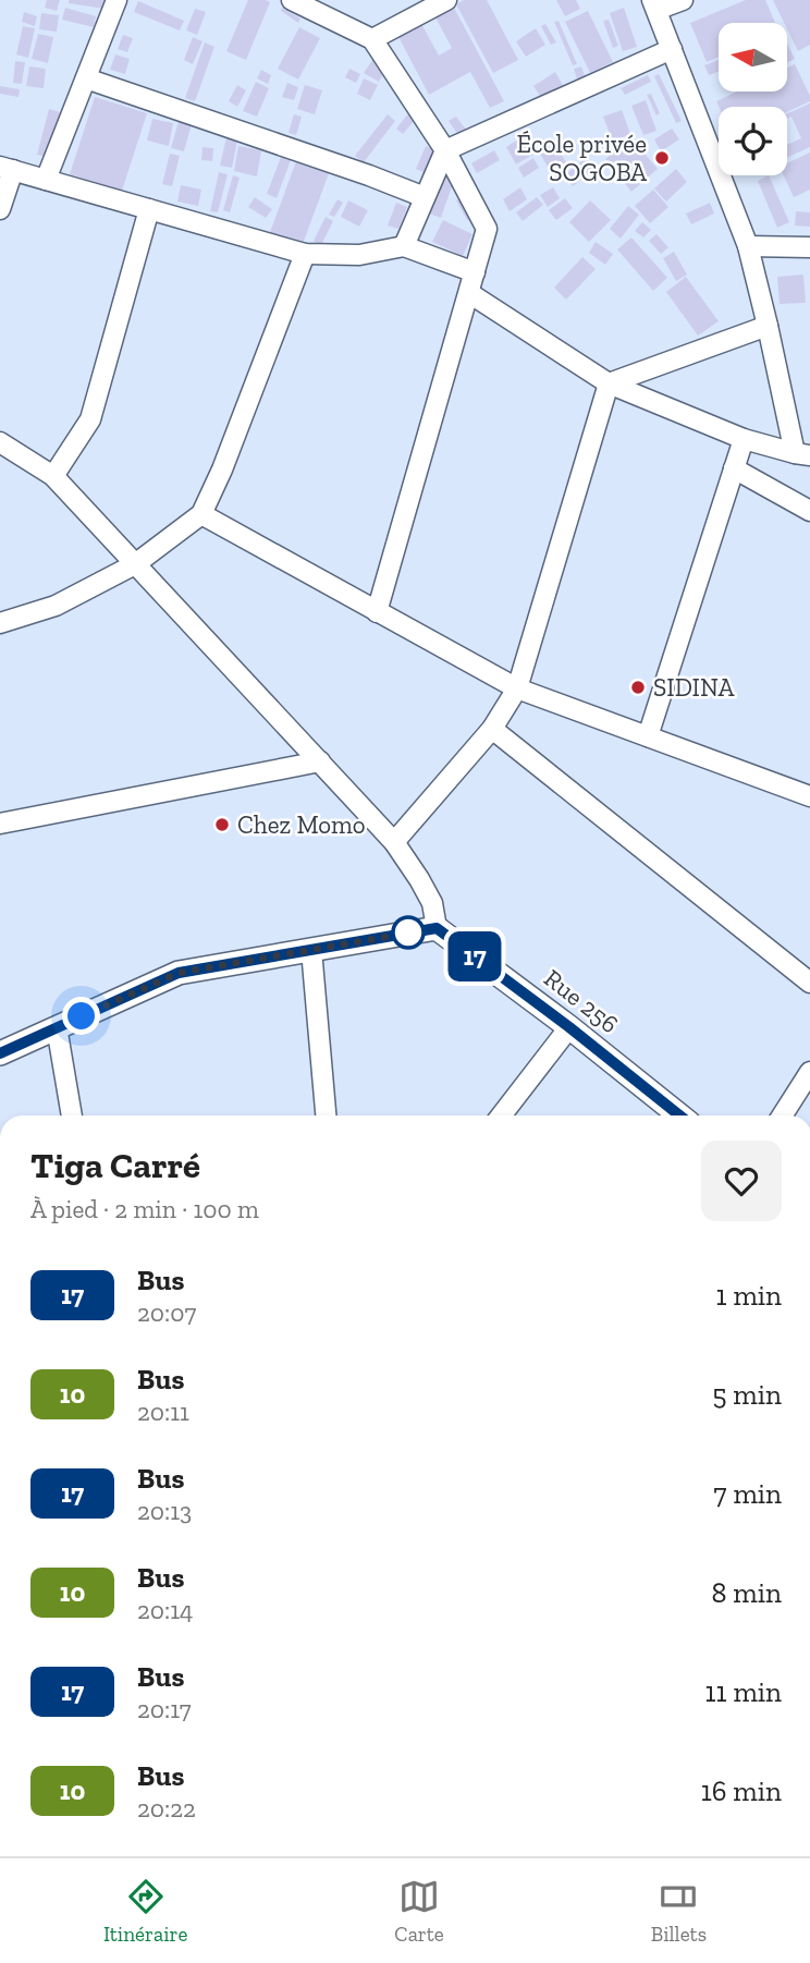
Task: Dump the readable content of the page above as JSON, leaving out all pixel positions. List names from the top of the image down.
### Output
{
  "streets": {
    "street": ["Rue 256"]
  },
  "places": ["École privée SOGOBA", "SIDINA", "Chez Momo"],
  "lines": ["bus line 17"],
  "north": "left",
  "page": {
    "on_map": "17",
    "heading": ["Tiga Carré", "À pied · 2 min · 100 m"],
    "list": [
      {
        "mark": "17",
        "name": "Bus",
        "note": "20:07",
        "value": "1 min"
      },
      {
        "mark": "10",
        "name": "Bus",
        "note": "20:11",
        "value": "5 min"
      },
      {
        "mark": "17",
        "name": "Bus",
        "note": "20:13",
        "value": "7 min"
      },
      {
        "mark": "10",
        "name": "Bus",
        "note": "20:14",
        "value": "8 min"
      },
      {
        "mark": "17",
        "name": "Bus",
        "note": "20:17",
        "value": "11 min"
      },
      {
        "mark": "10",
        "name": "Bus",
        "note": "20:22",
        "value": "16 min"
      }
    ],
    "tabs": ["Itinéraire", "Carte", "Billets"]
  }
}
